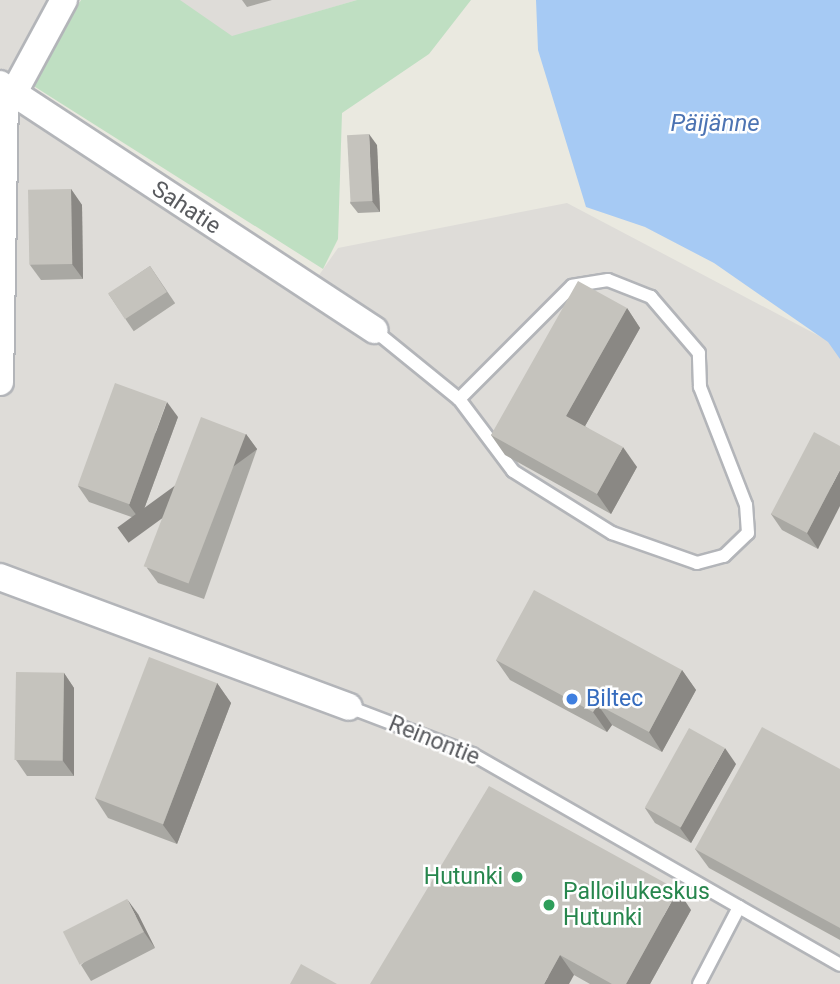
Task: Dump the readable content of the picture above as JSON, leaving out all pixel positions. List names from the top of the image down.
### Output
{
  "streets": {
    "street": ["Sahatie", "Reinontie"]
  },
  "water": ["Päijänne"],
  "places": ["Biltec", "Hutunki", "Palloilukeskus Hutunki"]
}
